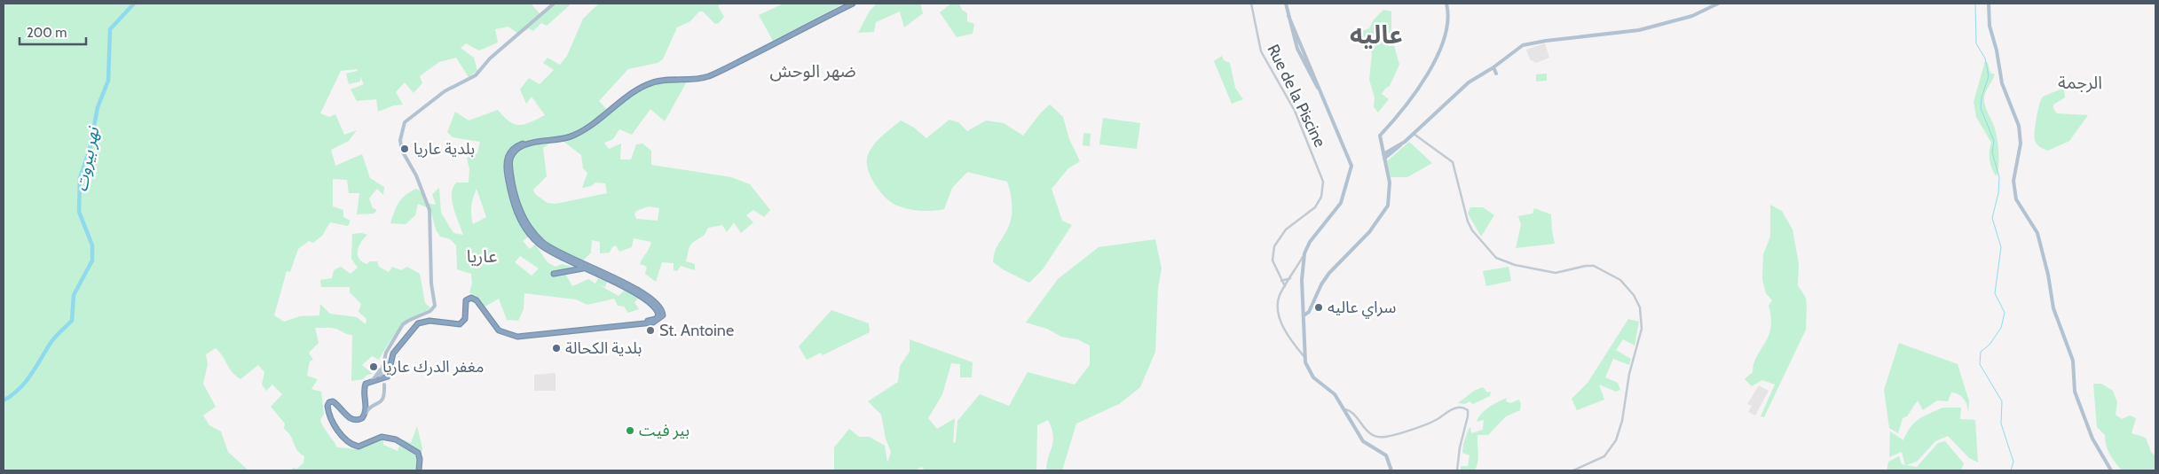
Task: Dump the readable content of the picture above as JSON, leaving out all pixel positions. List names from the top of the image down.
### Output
{
  "streets": {
    "street": ["Rue de la Piscine"]
  },
  "districts": [
    "عاليه",
    "ضهر الوحش",
    "الرجمة",
    "عاريا"
  ],
  "water": ["نهر بيروت"],
  "places": [
    "بلدية عاريا",
    "سراي عاليه",
    "St. Antoine",
    "بلدية الكحالة",
    "مغفر الدرك عاريا",
    "بير فيت"
  ],
  "scale_bar": "200 m"
}
